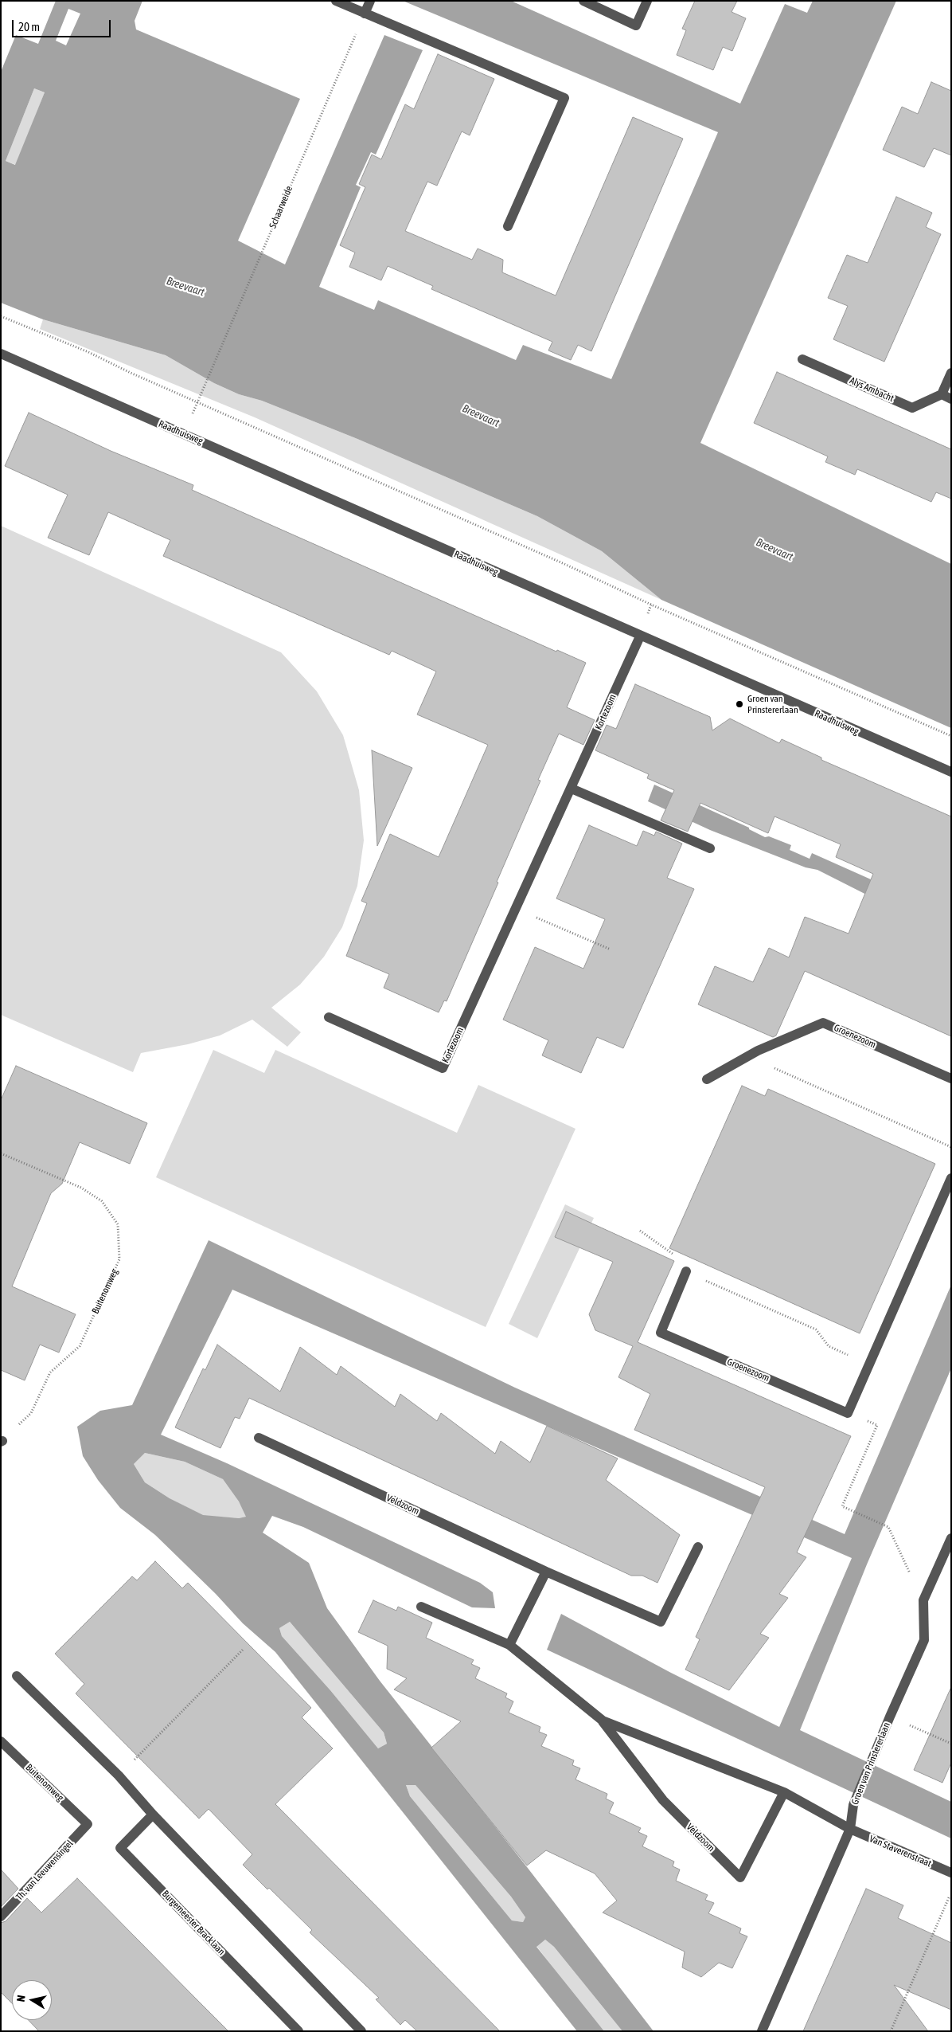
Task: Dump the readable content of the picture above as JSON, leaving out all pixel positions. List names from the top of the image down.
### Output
{
  "streets": {
    "street": [
      "Alys Ambacht",
      "Raadhuisweg",
      "Kortezoom",
      "Groenezoom",
      "Buitenomweg",
      "Veldzoom",
      "Groen van Prinstererlaan",
      "Van Staverenstraat",
      "Th. van Leeuwensingel",
      "Burgemeester Bracklaan"
    ],
    "path": ["Schaarweide"]
  },
  "crossings": [
    ["Raadhuisweg", "Kortezoom"],
    ["Buitenomweg", "Th. van Leeuwensingel"],
    ["Veldzoom", "Groen van Prinstererlaan"],
    ["Veldzoom", "Van Staverenstraat"],
    ["Groen van Prinstererlaan", "Van Staverenstraat"]
  ],
  "water": ["Breevaart"],
  "places": ["Groen van Prinstererlaan"],
  "scale_bar": "20 m",
  "north": "left"
}
